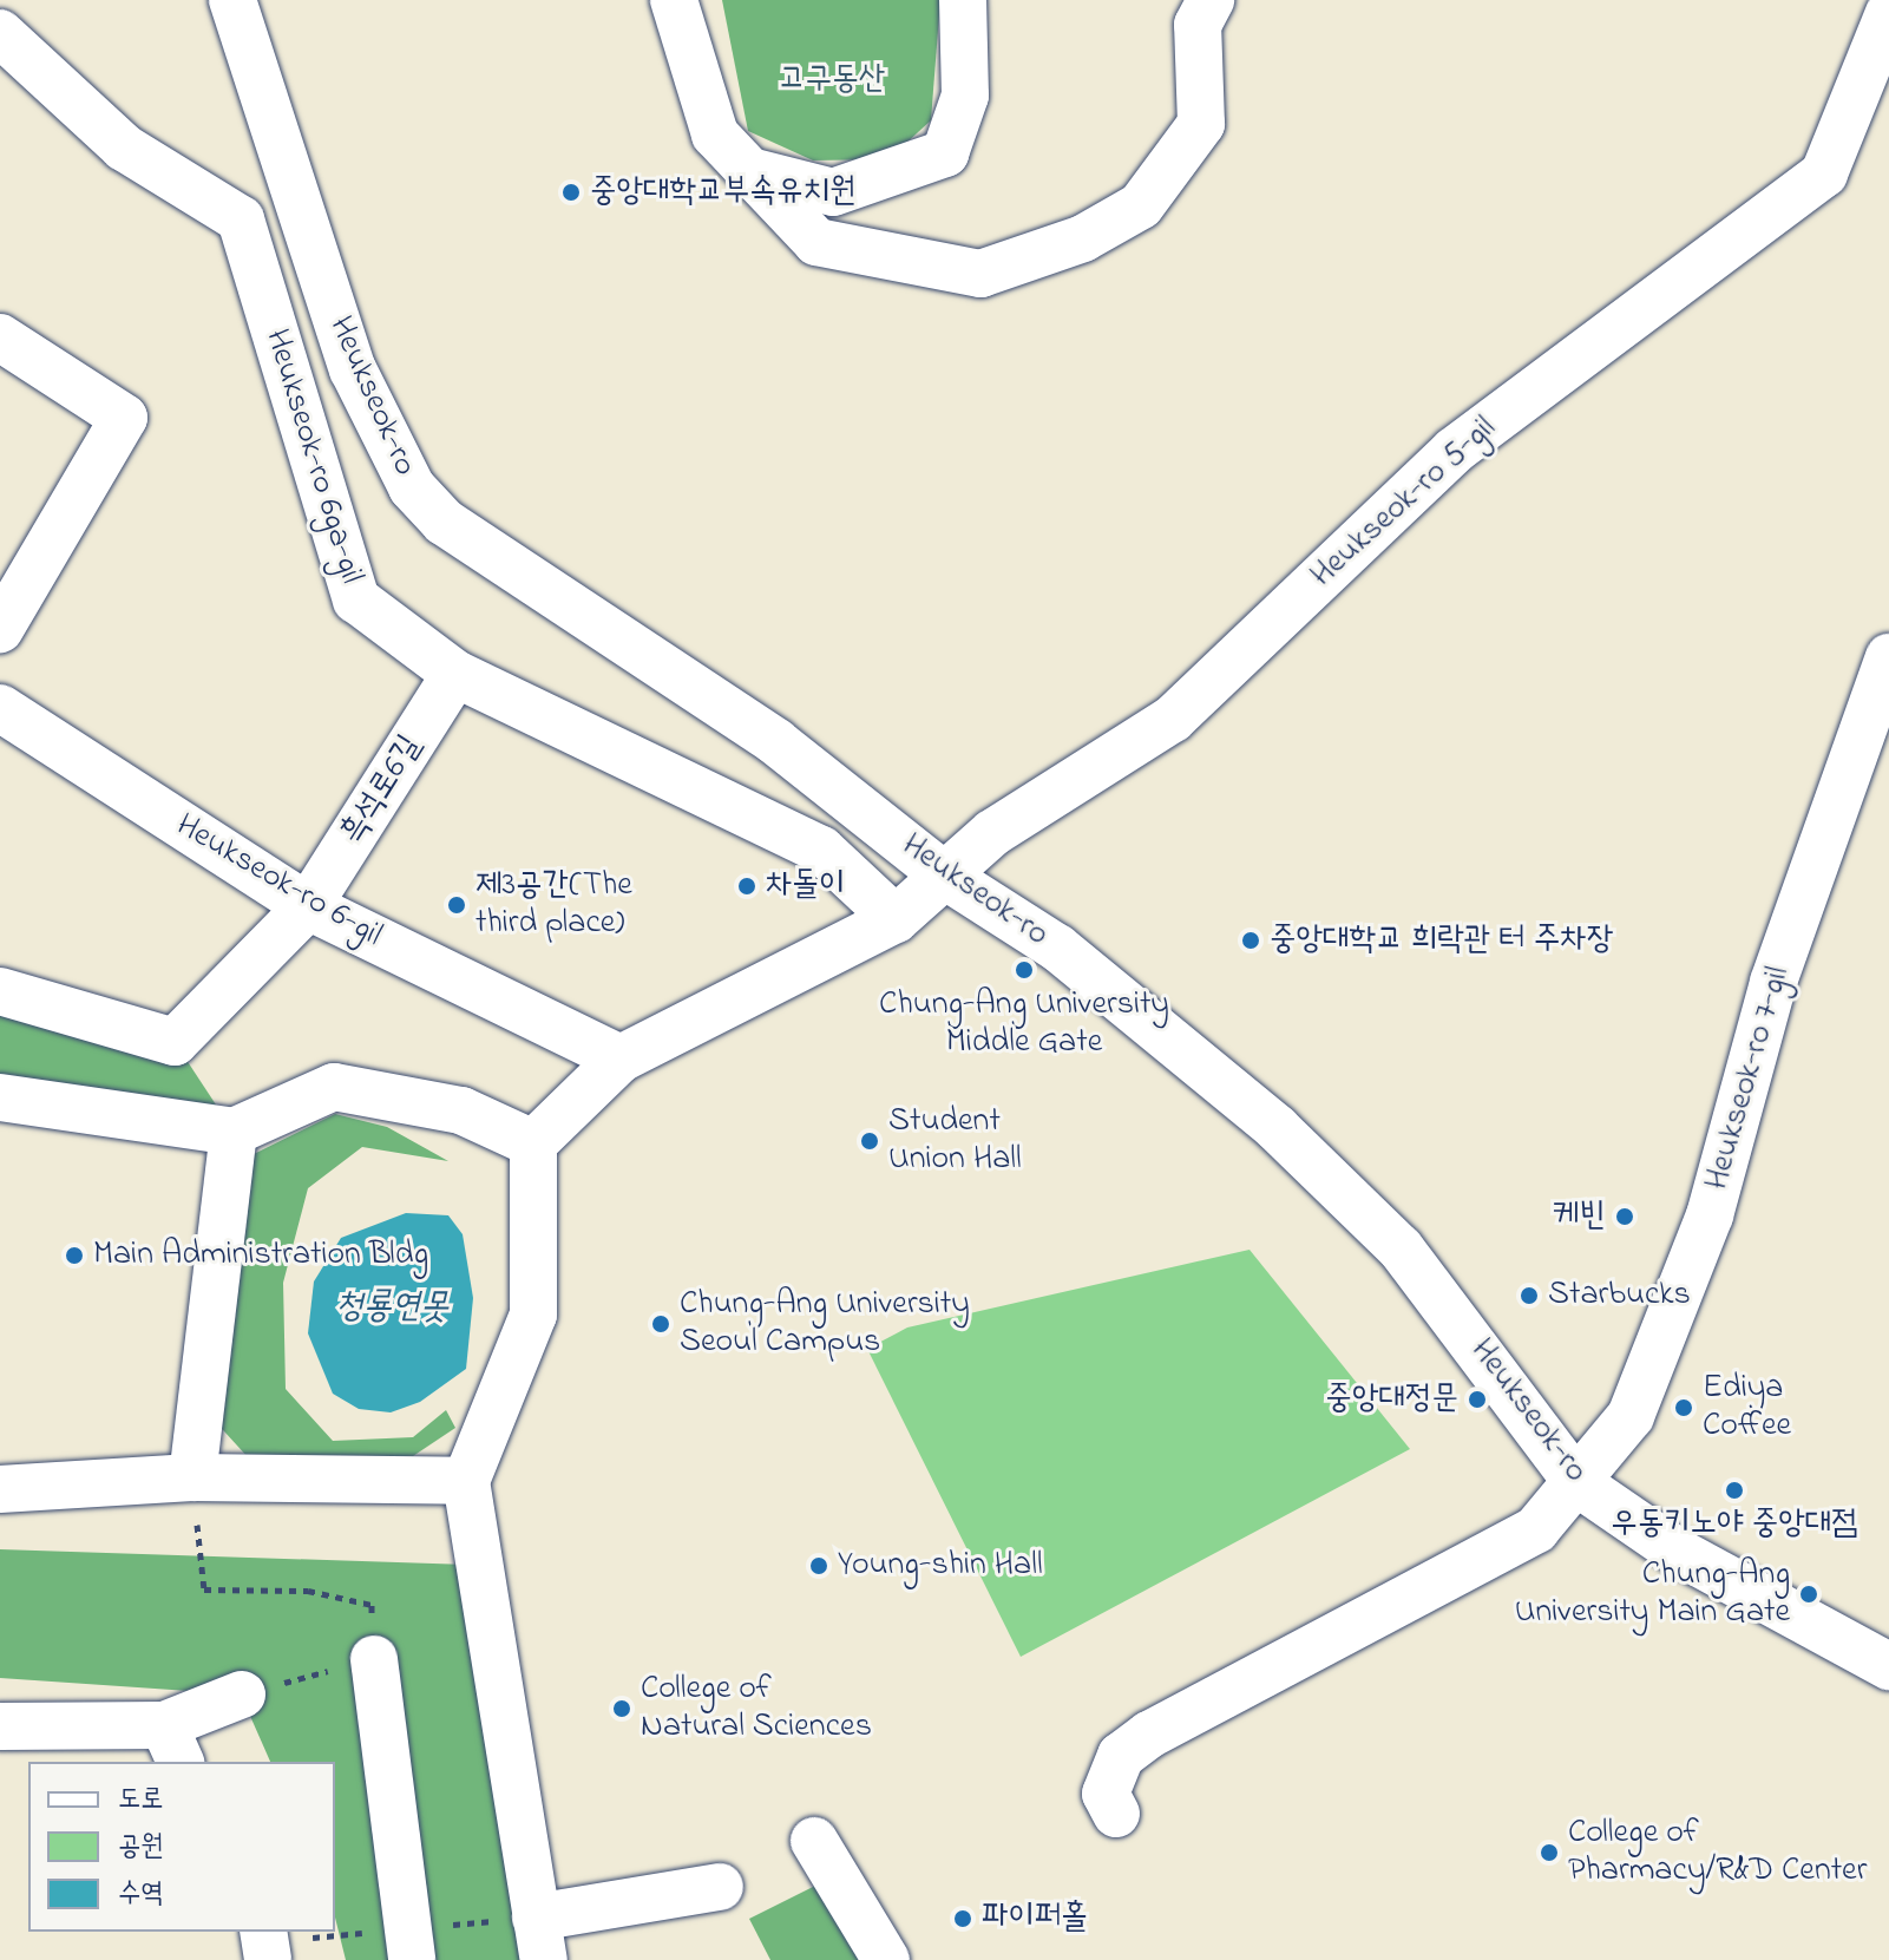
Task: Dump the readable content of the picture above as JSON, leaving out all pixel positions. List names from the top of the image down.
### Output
{
  "streets": {
    "street": [
      "Heukseok-ro",
      "Heukseok-ro 6ga-gil",
      "Heukseok-ro 5-gil",
      "흑석로6길",
      "Heukseok-ro 6-gil",
      "Heukseok-ro 7-gil"
    ]
  },
  "crossings": [
    ["Heukseok-ro", "Heukseok-ro 5-gil"],
    ["Heukseok-ro", "Heukseok-ro 7-gil"],
    ["Heukseok-ro 6ga-gil", "흑석로6길"],
    ["흑석로6길", "Heukseok-ro 6-gil"]
  ],
  "water": ["청룡연못"],
  "parks": ["고구동산"],
  "places": [
    "중앙대학교부속유치원",
    "차돌이",
    "제3공간(The third place)",
    "중앙대학교 희락관 터 주차장",
    "Chung-Ang University Middle Gate",
    "Student Union Hall",
    "케빈",
    "Main Administration Bldg",
    "Starbucks",
    "Chung-Ang University Seoul Campus",
    "중앙대정문",
    "Ediya Coffee",
    "우동키노야 중앙대점",
    "Young-shin Hall",
    "Chung-Ang University Main Gate",
    "College of Natural Sciences",
    "College of Pharmacy/R&D Center",
    "파이퍼홀"
  ],
  "legend": ["도로", "공원", "수역"]
}
